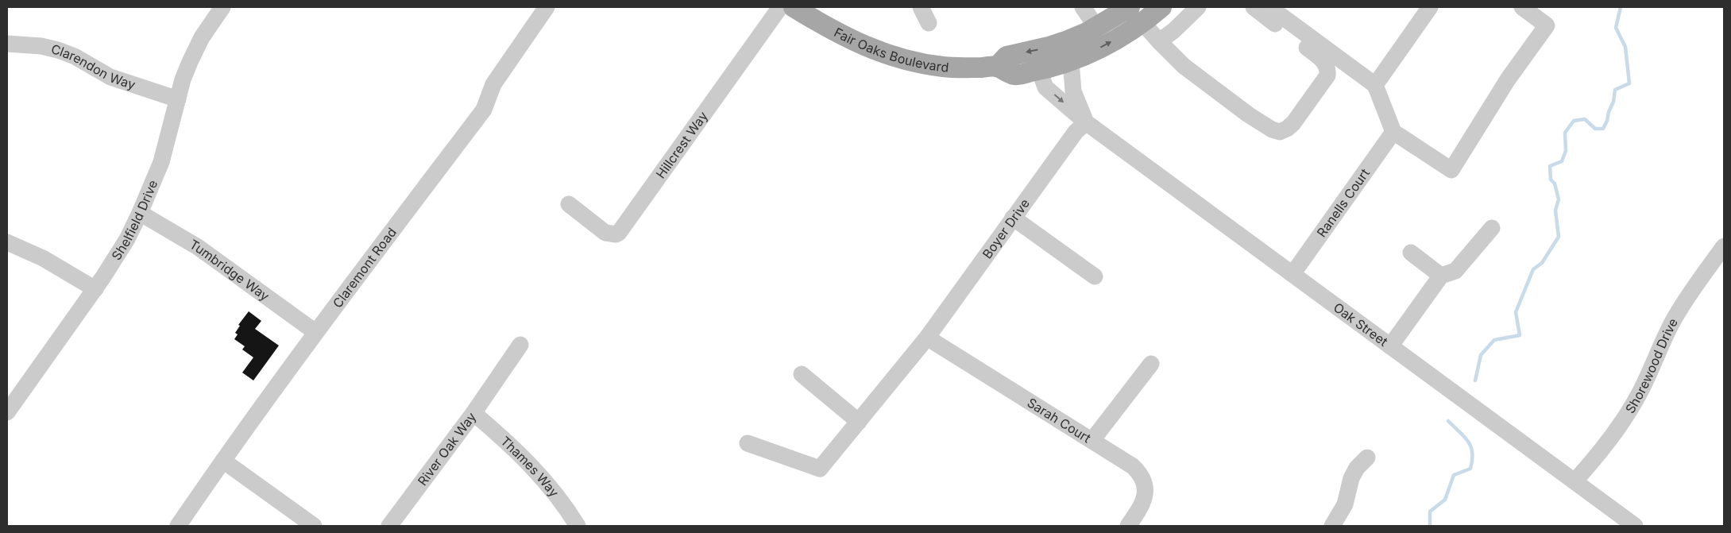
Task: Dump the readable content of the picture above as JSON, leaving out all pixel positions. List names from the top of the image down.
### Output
{
  "streets": {
    "main road": ["Fair Oaks Boulevard"],
    "street": [
      "Clarendon Way",
      "Hillcrest Way",
      "Ranells Court",
      "Shelfield Drive",
      "Boyer Drive",
      "Claremont Road",
      "Tumbridge Way",
      "Oak Street",
      "Shorewood Drive",
      "Sarah Court",
      "River Oak Way",
      "Thames Way"
    ]
  },
  "crossings": [
    ["Clarendon Way", "Shelfield Drive"],
    ["Ranells Court", "Oak Street"],
    ["Shelfield Drive", "Tumbridge Way"],
    ["Boyer Drive", "Oak Street"],
    ["Boyer Drive", "Sarah Court"],
    ["Claremont Road", "Tumbridge Way"],
    ["Oak Street", "Shorewood Drive"],
    ["River Oak Way", "Thames Way"]
  ]
}
